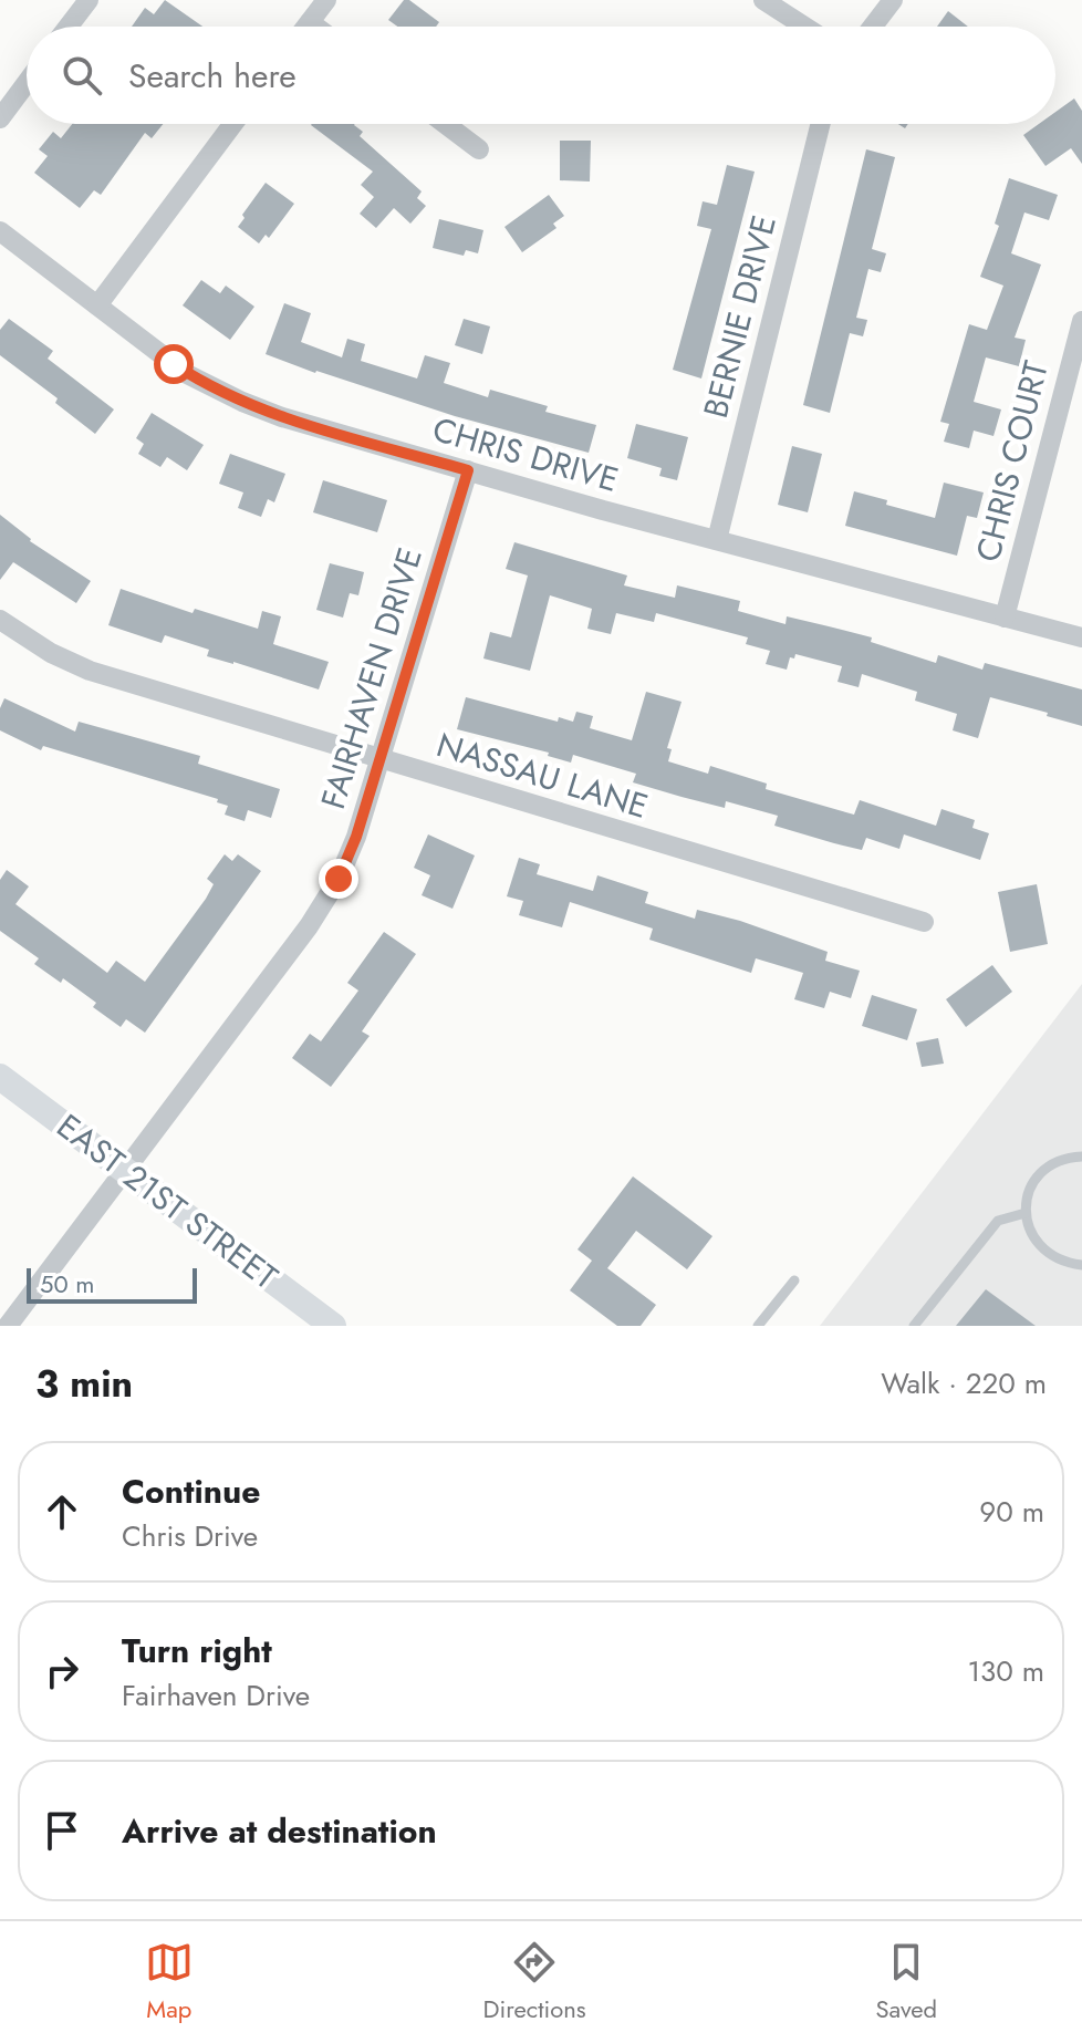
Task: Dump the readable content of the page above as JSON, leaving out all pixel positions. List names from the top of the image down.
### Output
{
  "streets": {
    "main road": ["EAST 21ST STREET"],
    "street": [
      "BERNIE DRIVE",
      "CHRIS DRIVE",
      "CHRIS COURT",
      "FAIRHAVEN DRIVE",
      "NASSAU LANE"
    ]
  },
  "crossings": [
    ["BERNIE DRIVE", "CHRIS DRIVE"],
    ["CHRIS DRIVE", "CHRIS COURT"],
    ["CHRIS DRIVE", "FAIRHAVEN DRIVE"],
    ["FAIRHAVEN DRIVE", "NASSAU LANE"],
    ["FAIRHAVEN DRIVE", "EAST 21ST STREET"]
  ],
  "scale_bar": "50 m",
  "page": {
    "search": "Search here",
    "scale": "50 m",
    "heading": ["3 min", "Walk · 220 m"],
    "list": [
      ["Continue", "Chris Drive", "90 m"],
      ["Turn right", "Fairhaven Drive", "130 m"],
      "Arrive at destination"
    ],
    "nav": ["Map", "Directions", "Saved"]
  }
}
